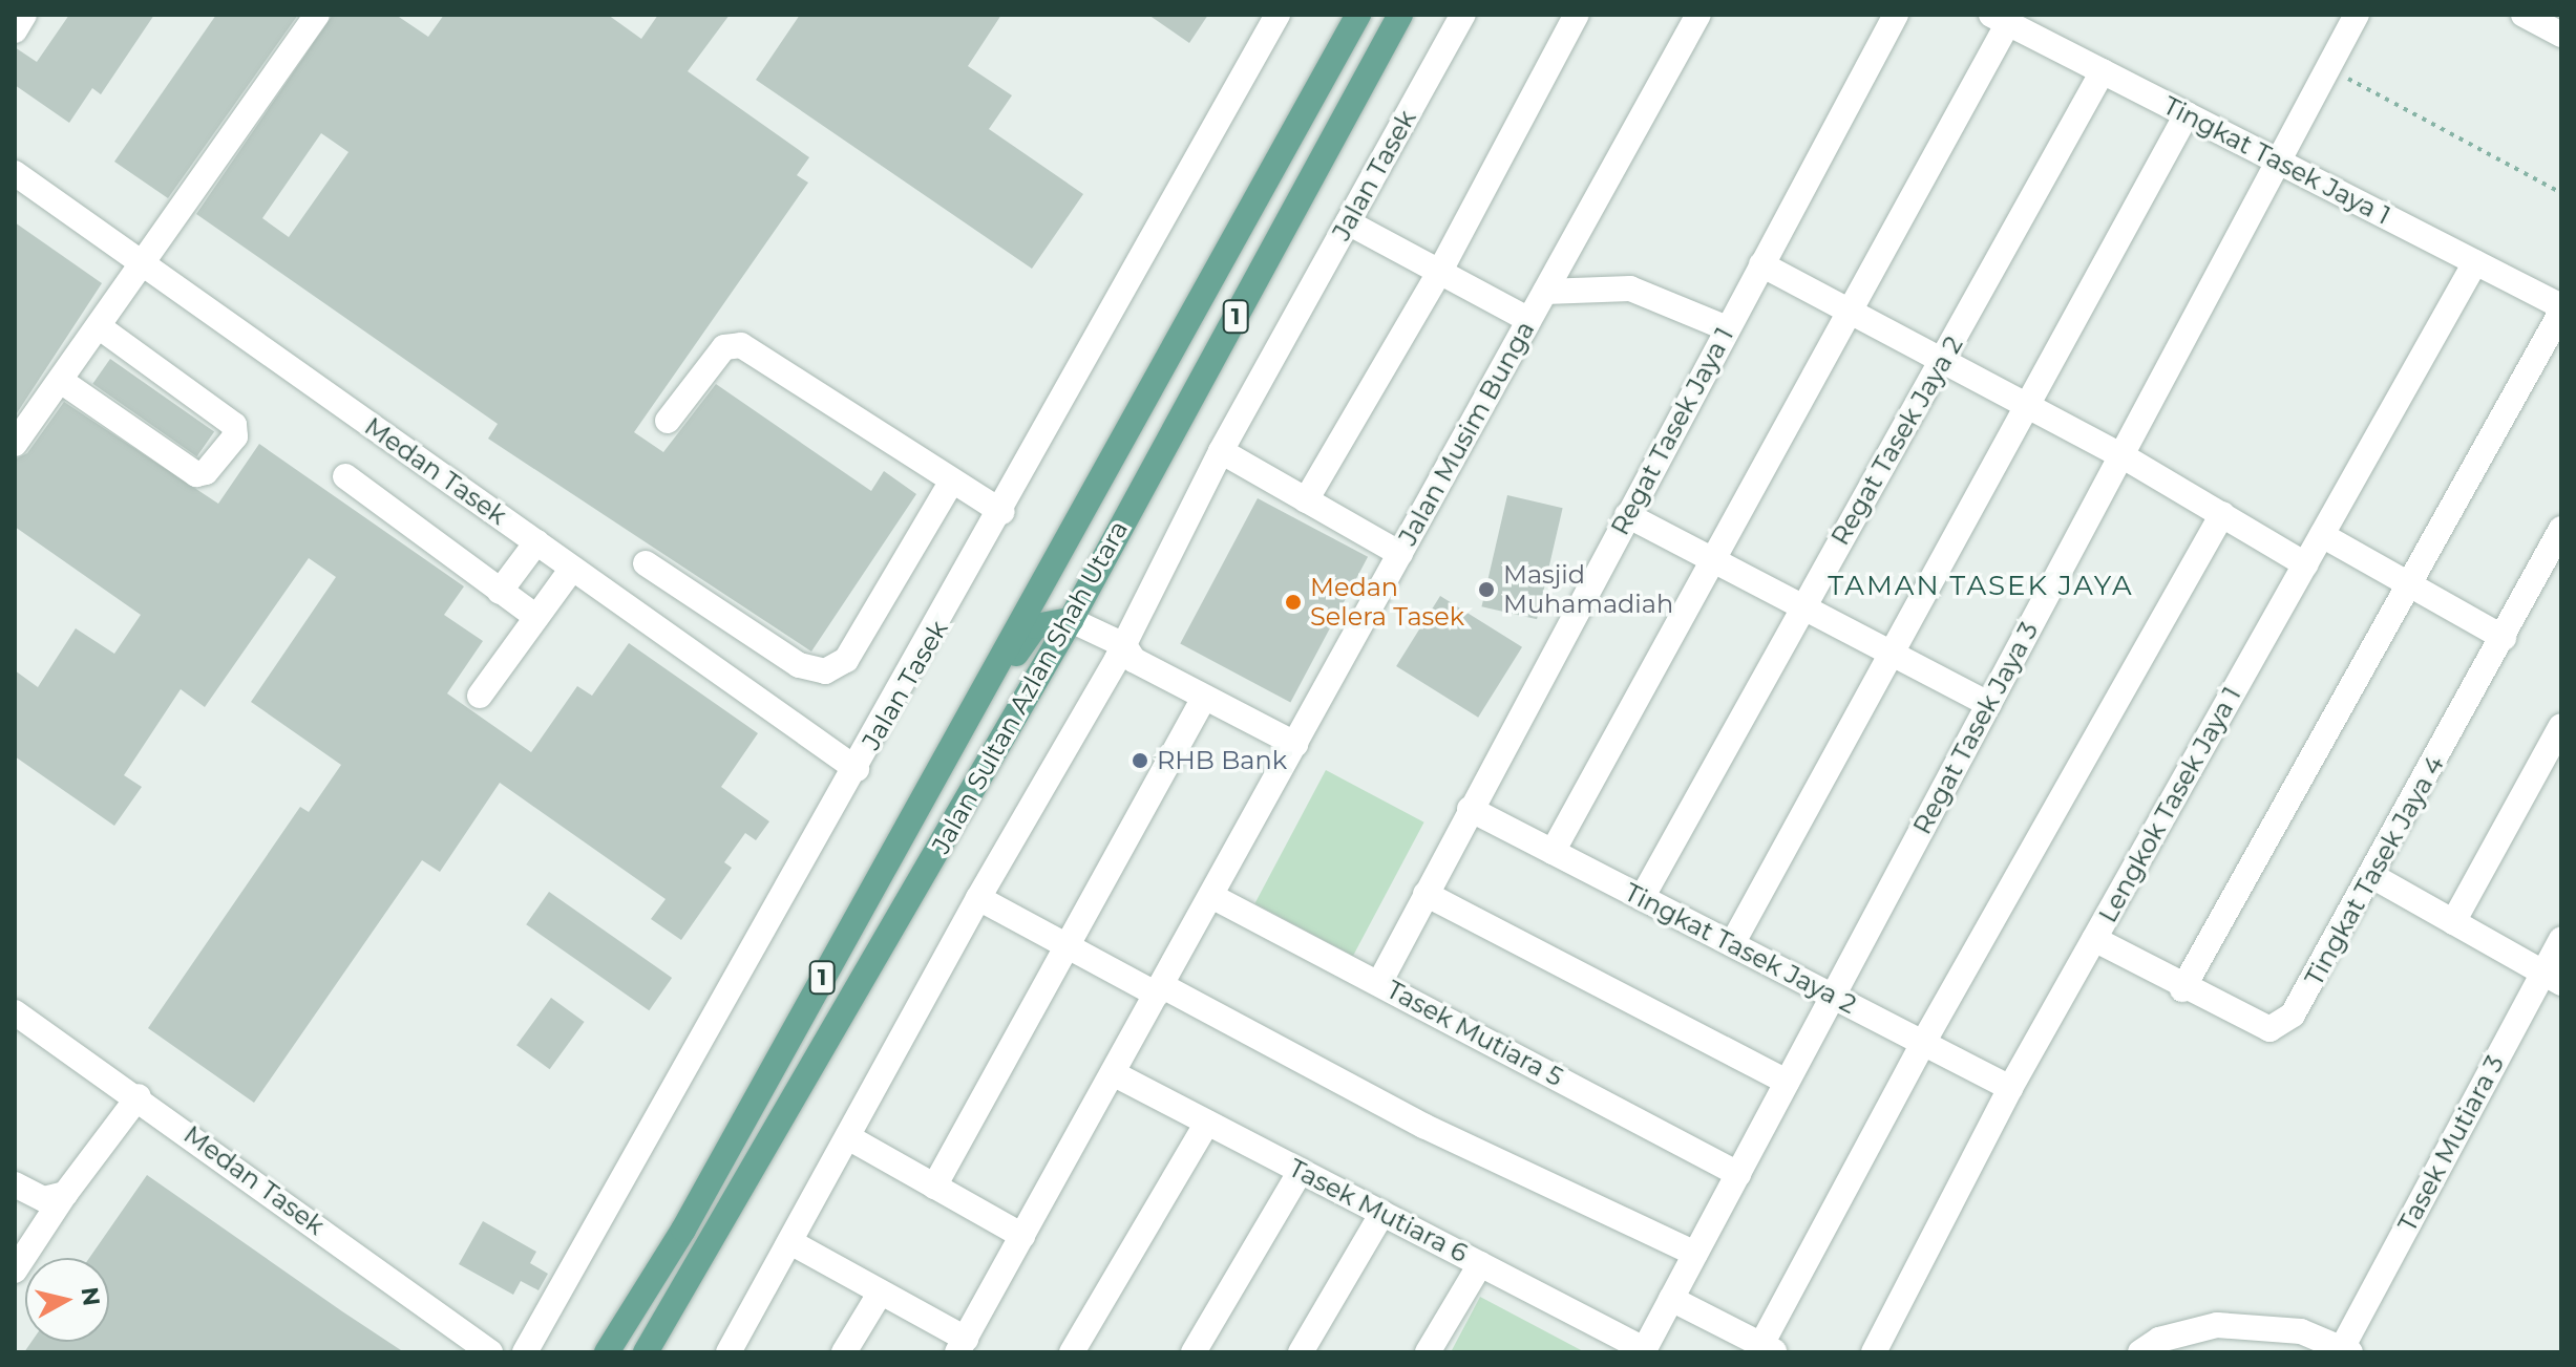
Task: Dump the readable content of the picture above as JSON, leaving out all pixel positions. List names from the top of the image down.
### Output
{
  "streets": {
    "main road": ["1", "Jalan Sultan Azlan Shah Utara"],
    "street": [
      "Tingkat Tasek Jaya 1",
      "Jalan Tasek",
      "Regat Tasek Jaya 1",
      "Jalan Musim Bunga",
      "Regat Tasek Jaya 2",
      "Medan Tasek",
      "Regat Tasek Jaya 3",
      "Lengkok Tasek Jaya 1",
      "Tingkat Tasek Jaya 4",
      "Tingkat Tasek Jaya 2",
      "Tasek Mutiara 5",
      "Tasek Mutiara 3",
      "Tasek Mutiara 6"
    ]
  },
  "crossings": [
    ["Tingkat Tasek Jaya 1", "Regat Tasek Jaya 2"],
    ["Tingkat Tasek Jaya 1", "Regat Tasek Jaya 3"],
    ["Tingkat Tasek Jaya 1", "Lengkok Tasek Jaya 1"],
    ["Jalan Tasek", "Medan Tasek"],
    ["Regat Tasek Jaya 1", "Tingkat Tasek Jaya 2"],
    ["Regat Tasek Jaya 1", "Tasek Mutiara 5"],
    ["Jalan Musim Bunga", "Tasek Mutiara 5"],
    ["Jalan Musim Bunga", "Tasek Mutiara 6"],
    ["Regat Tasek Jaya 2", "Tingkat Tasek Jaya 2"],
    ["Regat Tasek Jaya 3", "Tingkat Tasek Jaya 2"],
    ["Regat Tasek Jaya 3", "Tasek Mutiara 5"],
    ["Regat Tasek Jaya 3", "Tasek Mutiara 6"],
    ["Lengkok Tasek Jaya 1", "Tingkat Tasek Jaya 4"],
    ["Lengkok Tasek Jaya 1", "Tingkat Tasek Jaya 2"]
  ],
  "districts": ["TAMAN TASEK JAYA"],
  "places": ["Masjid Muhamadiah", "Medan Selera Tasek", "RHB Bank"],
  "north": "right"
}
